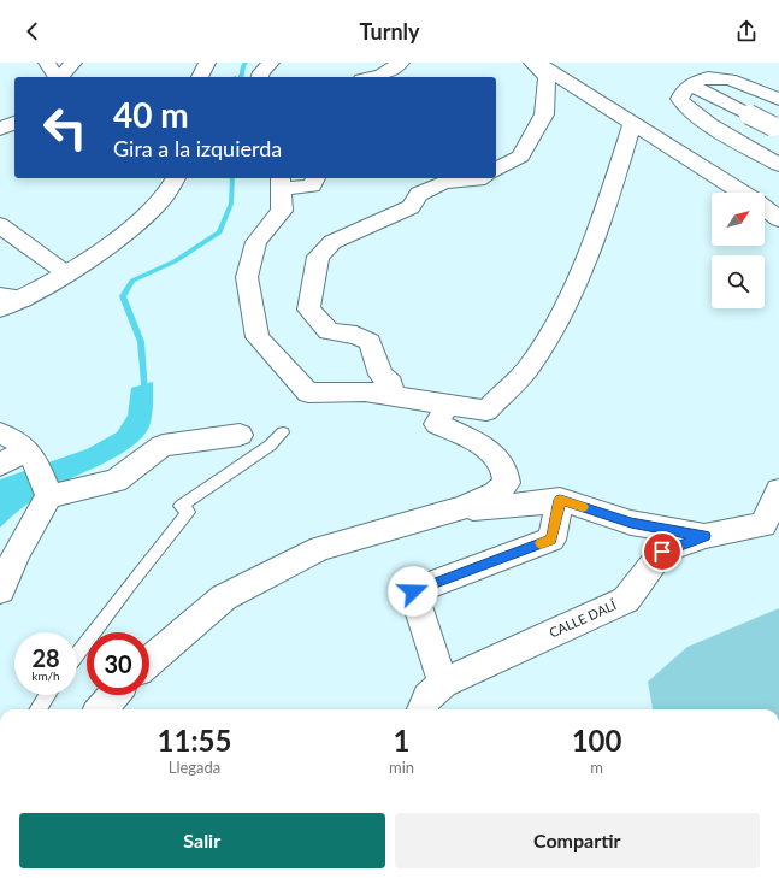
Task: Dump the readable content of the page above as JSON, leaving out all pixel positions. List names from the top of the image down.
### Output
{
  "streets": {
    "street": ["CALLE DALÍ"]
  },
  "north": "top right",
  "page": {
    "header": "Turnly",
    "turn": ["40 m", "Gira a la izquierda"],
    "speed": "28 km/h",
    "limit": "30",
    "eta": [
      "11:55",
      "Llegada",
      "1",
      "min",
      "100",
      "m"
    ],
    "buttons": ["Salir", "Compartir"]
  }
}
